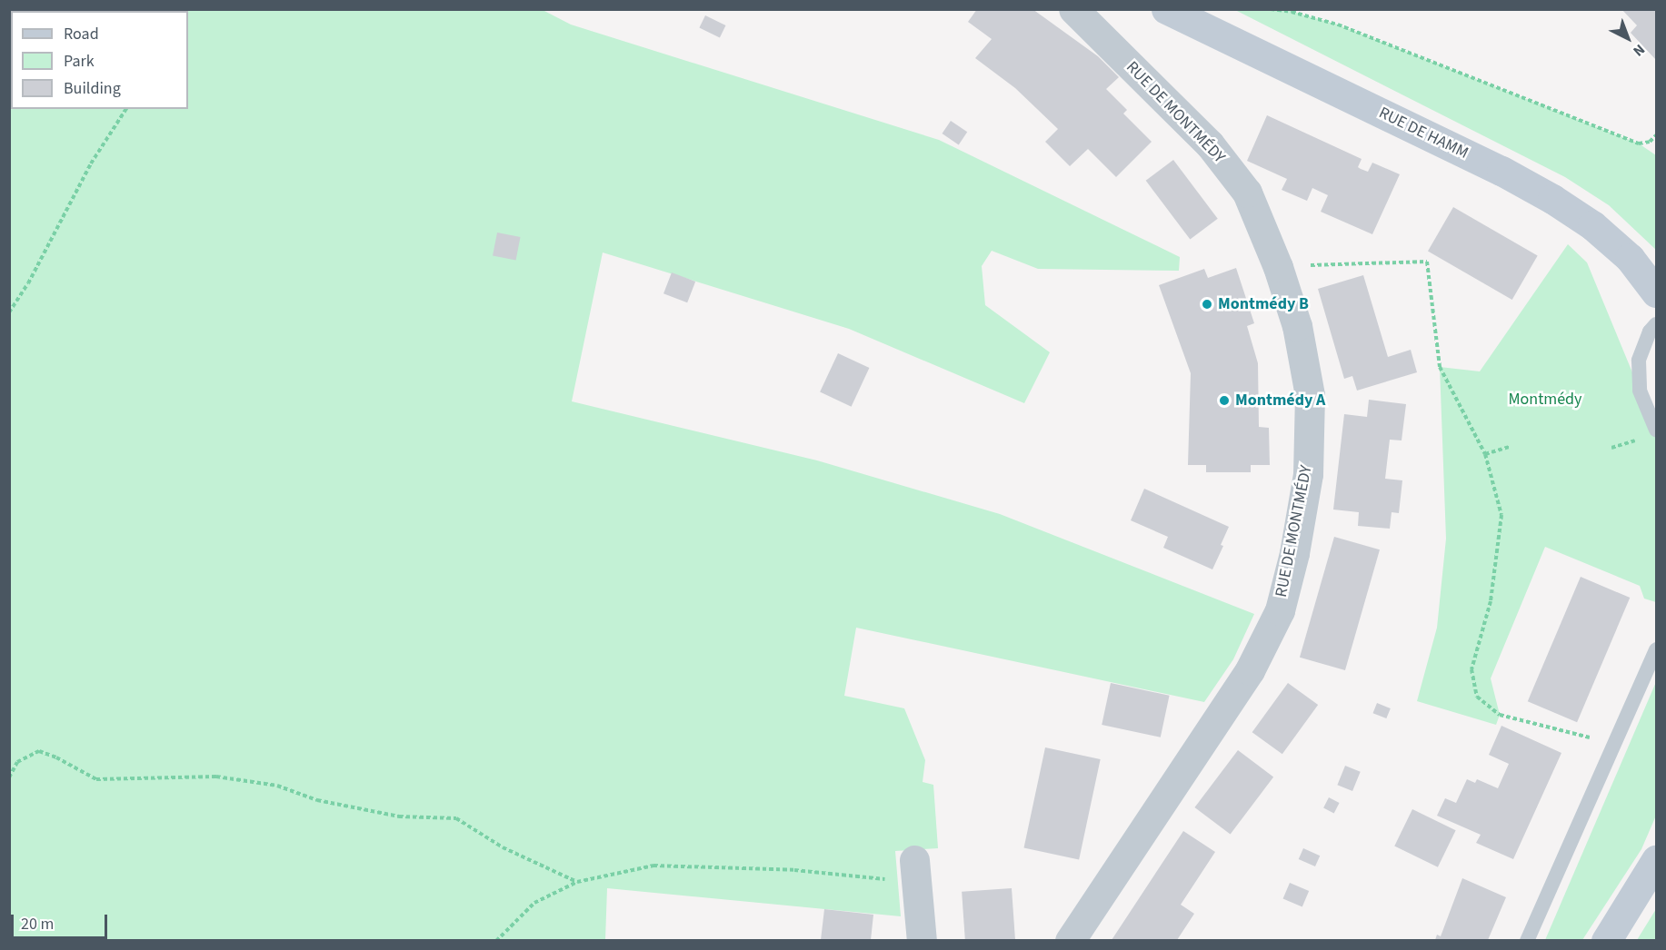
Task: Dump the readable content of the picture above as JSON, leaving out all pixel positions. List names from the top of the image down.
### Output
{
  "streets": {
    "main road": ["RUE DE HAMM"],
    "street": ["RUE DE MONTMÉDY"]
  },
  "parks": ["Montmédy"],
  "places": ["Montmédy B", "Montmédy A"],
  "legend": ["Road", "Park", "Building"],
  "scale_bar": "20 m",
  "north": "bottom right"
}
